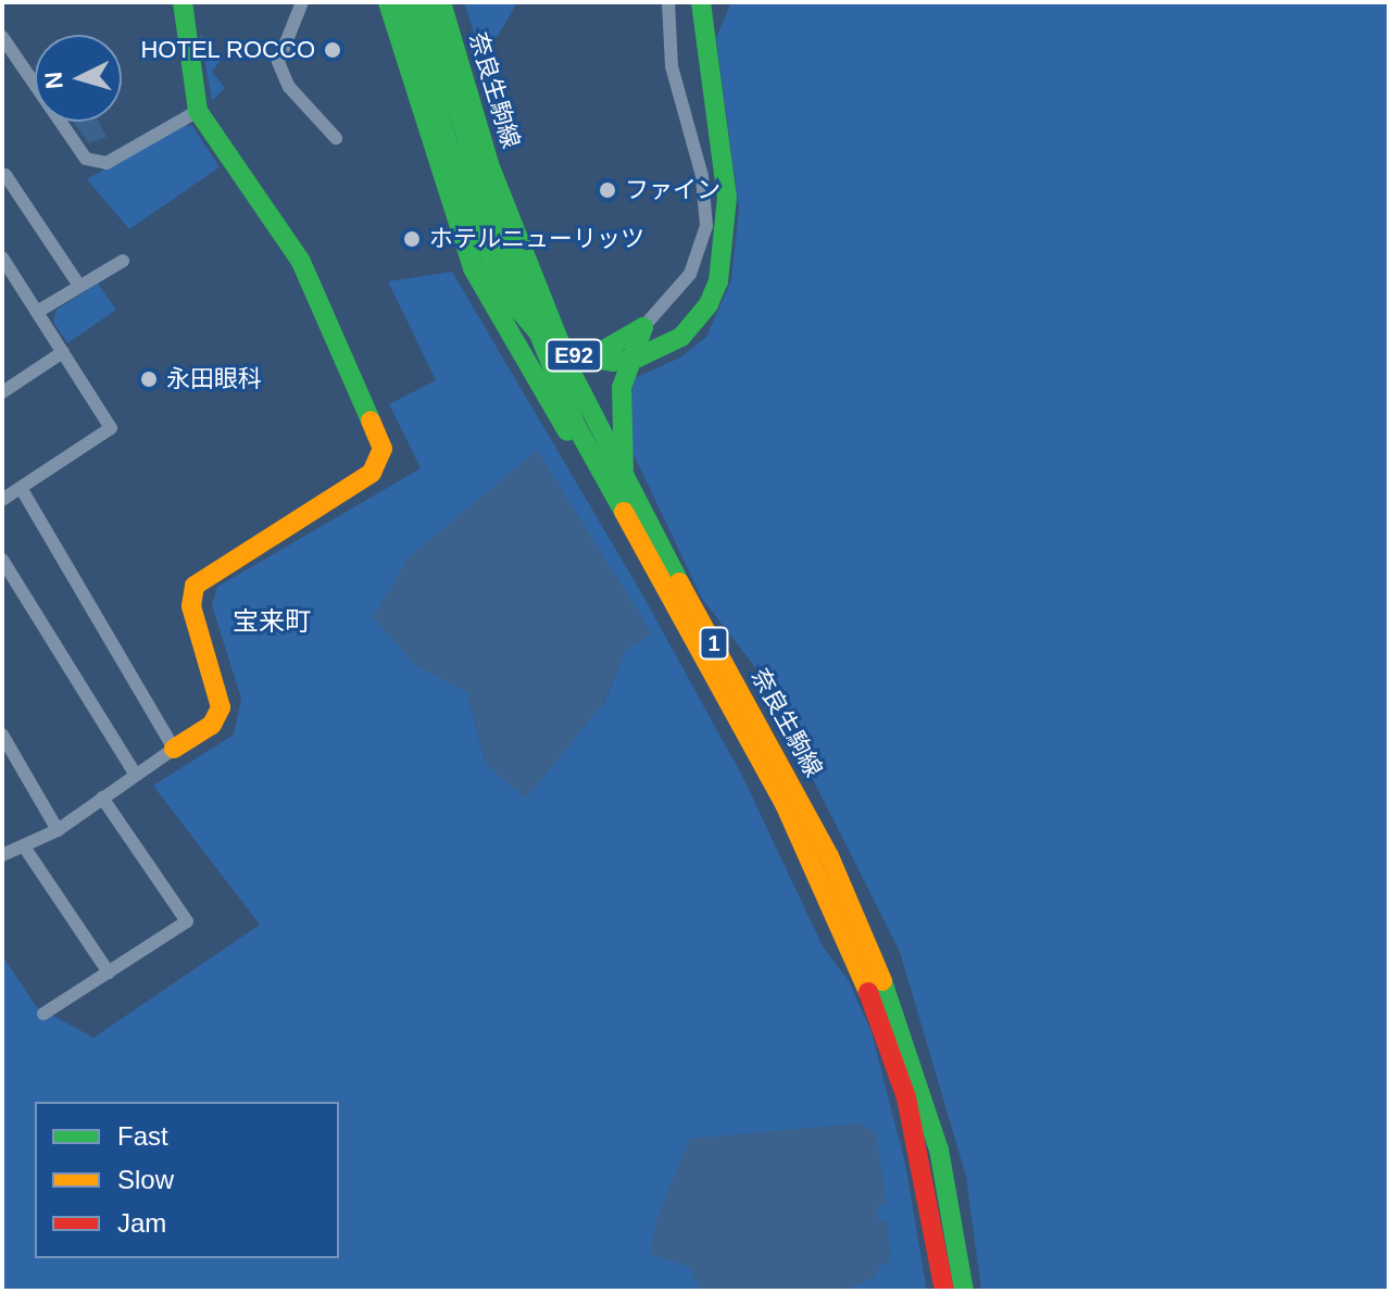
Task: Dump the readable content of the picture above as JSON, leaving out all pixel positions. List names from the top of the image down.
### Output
{
  "streets": {
    "main road": ["奈良生駒線", "E92", "1"]
  },
  "districts": ["宝来町"],
  "places": [
    "HOTEL ROCCO",
    "ファイン",
    "ホテルニューリッツ",
    "永田眼科"
  ],
  "legend": ["Fast", "Slow", "Jam"],
  "north": "left"
}
